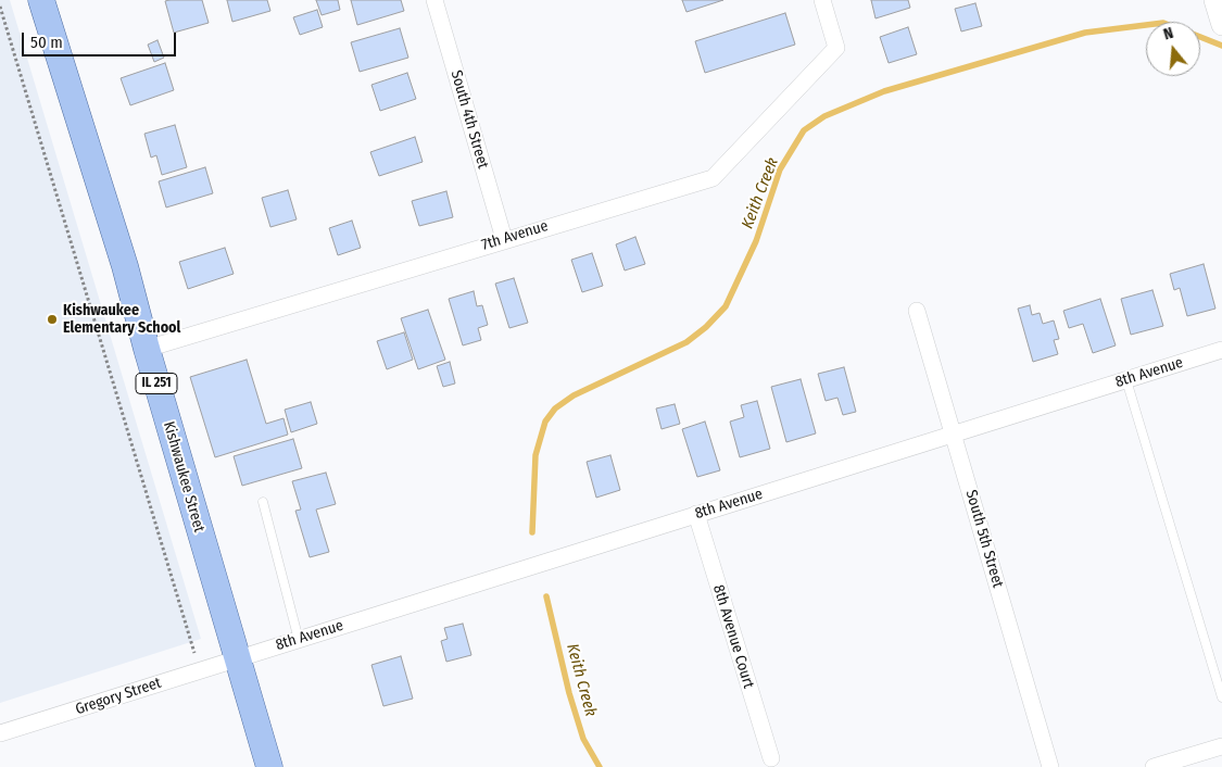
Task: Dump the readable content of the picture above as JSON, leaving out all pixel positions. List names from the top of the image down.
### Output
{
  "streets": {
    "main road": ["IL 251", "Kishwaukee Street"],
    "street": [
      "South 4th Street",
      "7th Avenue",
      "8th Avenue",
      "South 5th Street",
      "8th Avenue Court",
      "Gregory Street"
    ]
  },
  "crossings": [
    ["South 4th Street", "7th Avenue"],
    ["7th Avenue", "Kishwaukee Street"],
    ["8th Avenue", "Kishwaukee Street"],
    ["8th Avenue", "South 5th Street"],
    ["8th Avenue", "8th Avenue Court"],
    ["8th Avenue", "Gregory Street"],
    ["Kishwaukee Street", "Gregory Street"]
  ],
  "water": ["Keith Creek"],
  "places": ["Kishwaukee Elementary School"],
  "scale_bar": "50 m",
  "north": "top"
}
